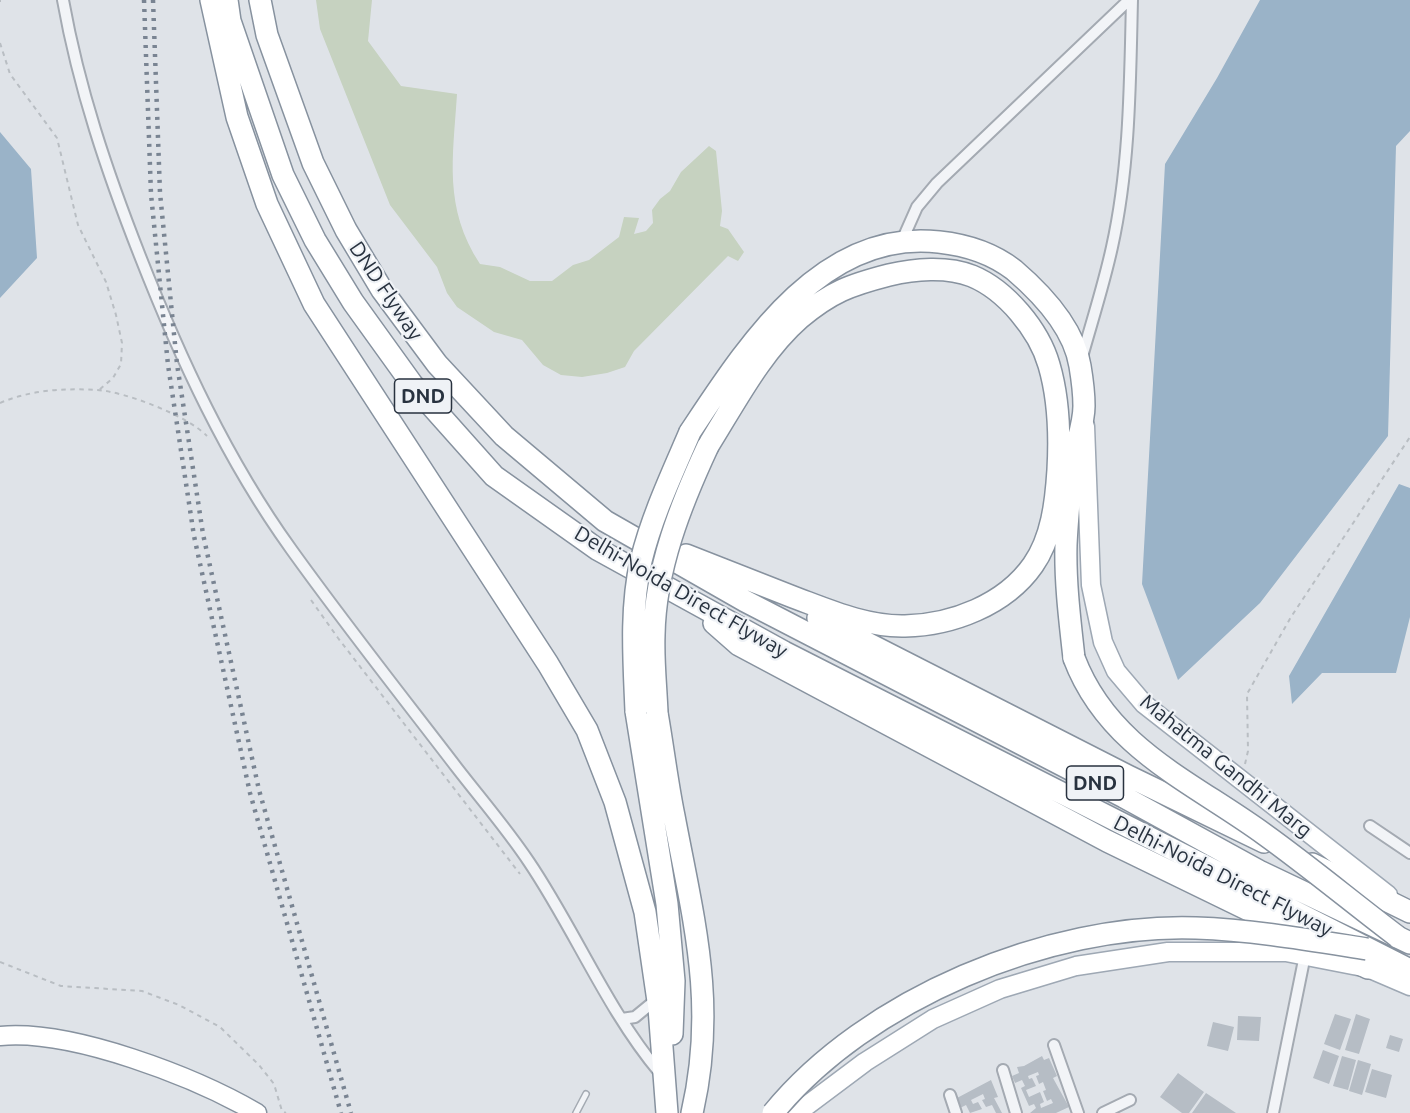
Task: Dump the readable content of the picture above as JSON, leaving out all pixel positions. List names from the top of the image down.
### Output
{
  "streets": {
    "highway": ["DND Flyway", "DND", "Delhi-Noida Direct Flyway"],
    "main road": ["Mahatma Gandhi Marg"]
  },
  "crossings": [
    ["DND Flyway", "Delhi-Noida Direct Flyway"]
  ]
}
